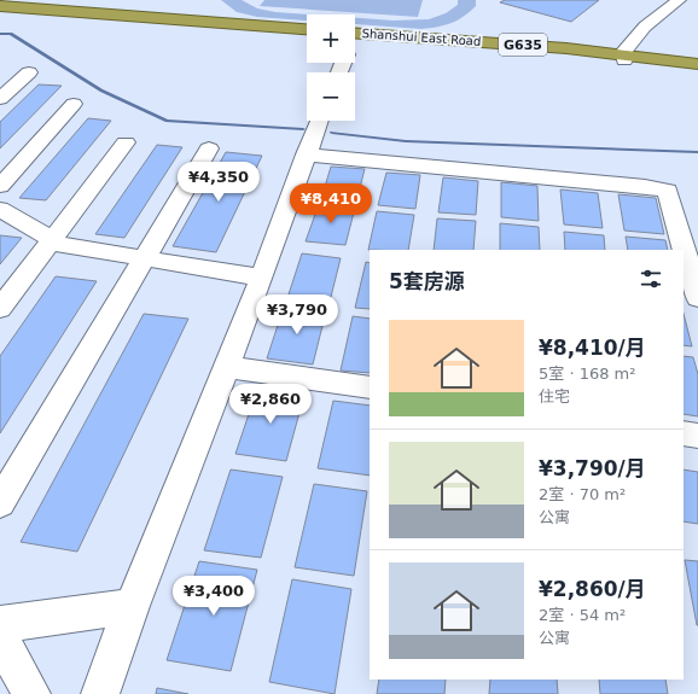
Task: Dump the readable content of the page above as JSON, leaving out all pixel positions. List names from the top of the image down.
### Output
{
  "streets": {
    "highway": ["Shanshui East Road", "G635"]
  },
  "page": {
    "map_buttons": ["+", "−"],
    "price": [
      "¥4,350",
      "¥8,410",
      "¥3,790",
      "¥2,860",
      "¥3,400"
    ],
    "heading": "5套房源",
    "list": [
      {
        "name": "¥8,410/月",
        "note": "5室 · 168 m² · 住宅"
      },
      {
        "name": "¥3,790/月",
        "note": "2室 · 70 m² · 公寓"
      },
      {
        "name": "¥2,860/月",
        "note": "2室 · 54 m² · 公寓"
      }
    ]
  }
}
